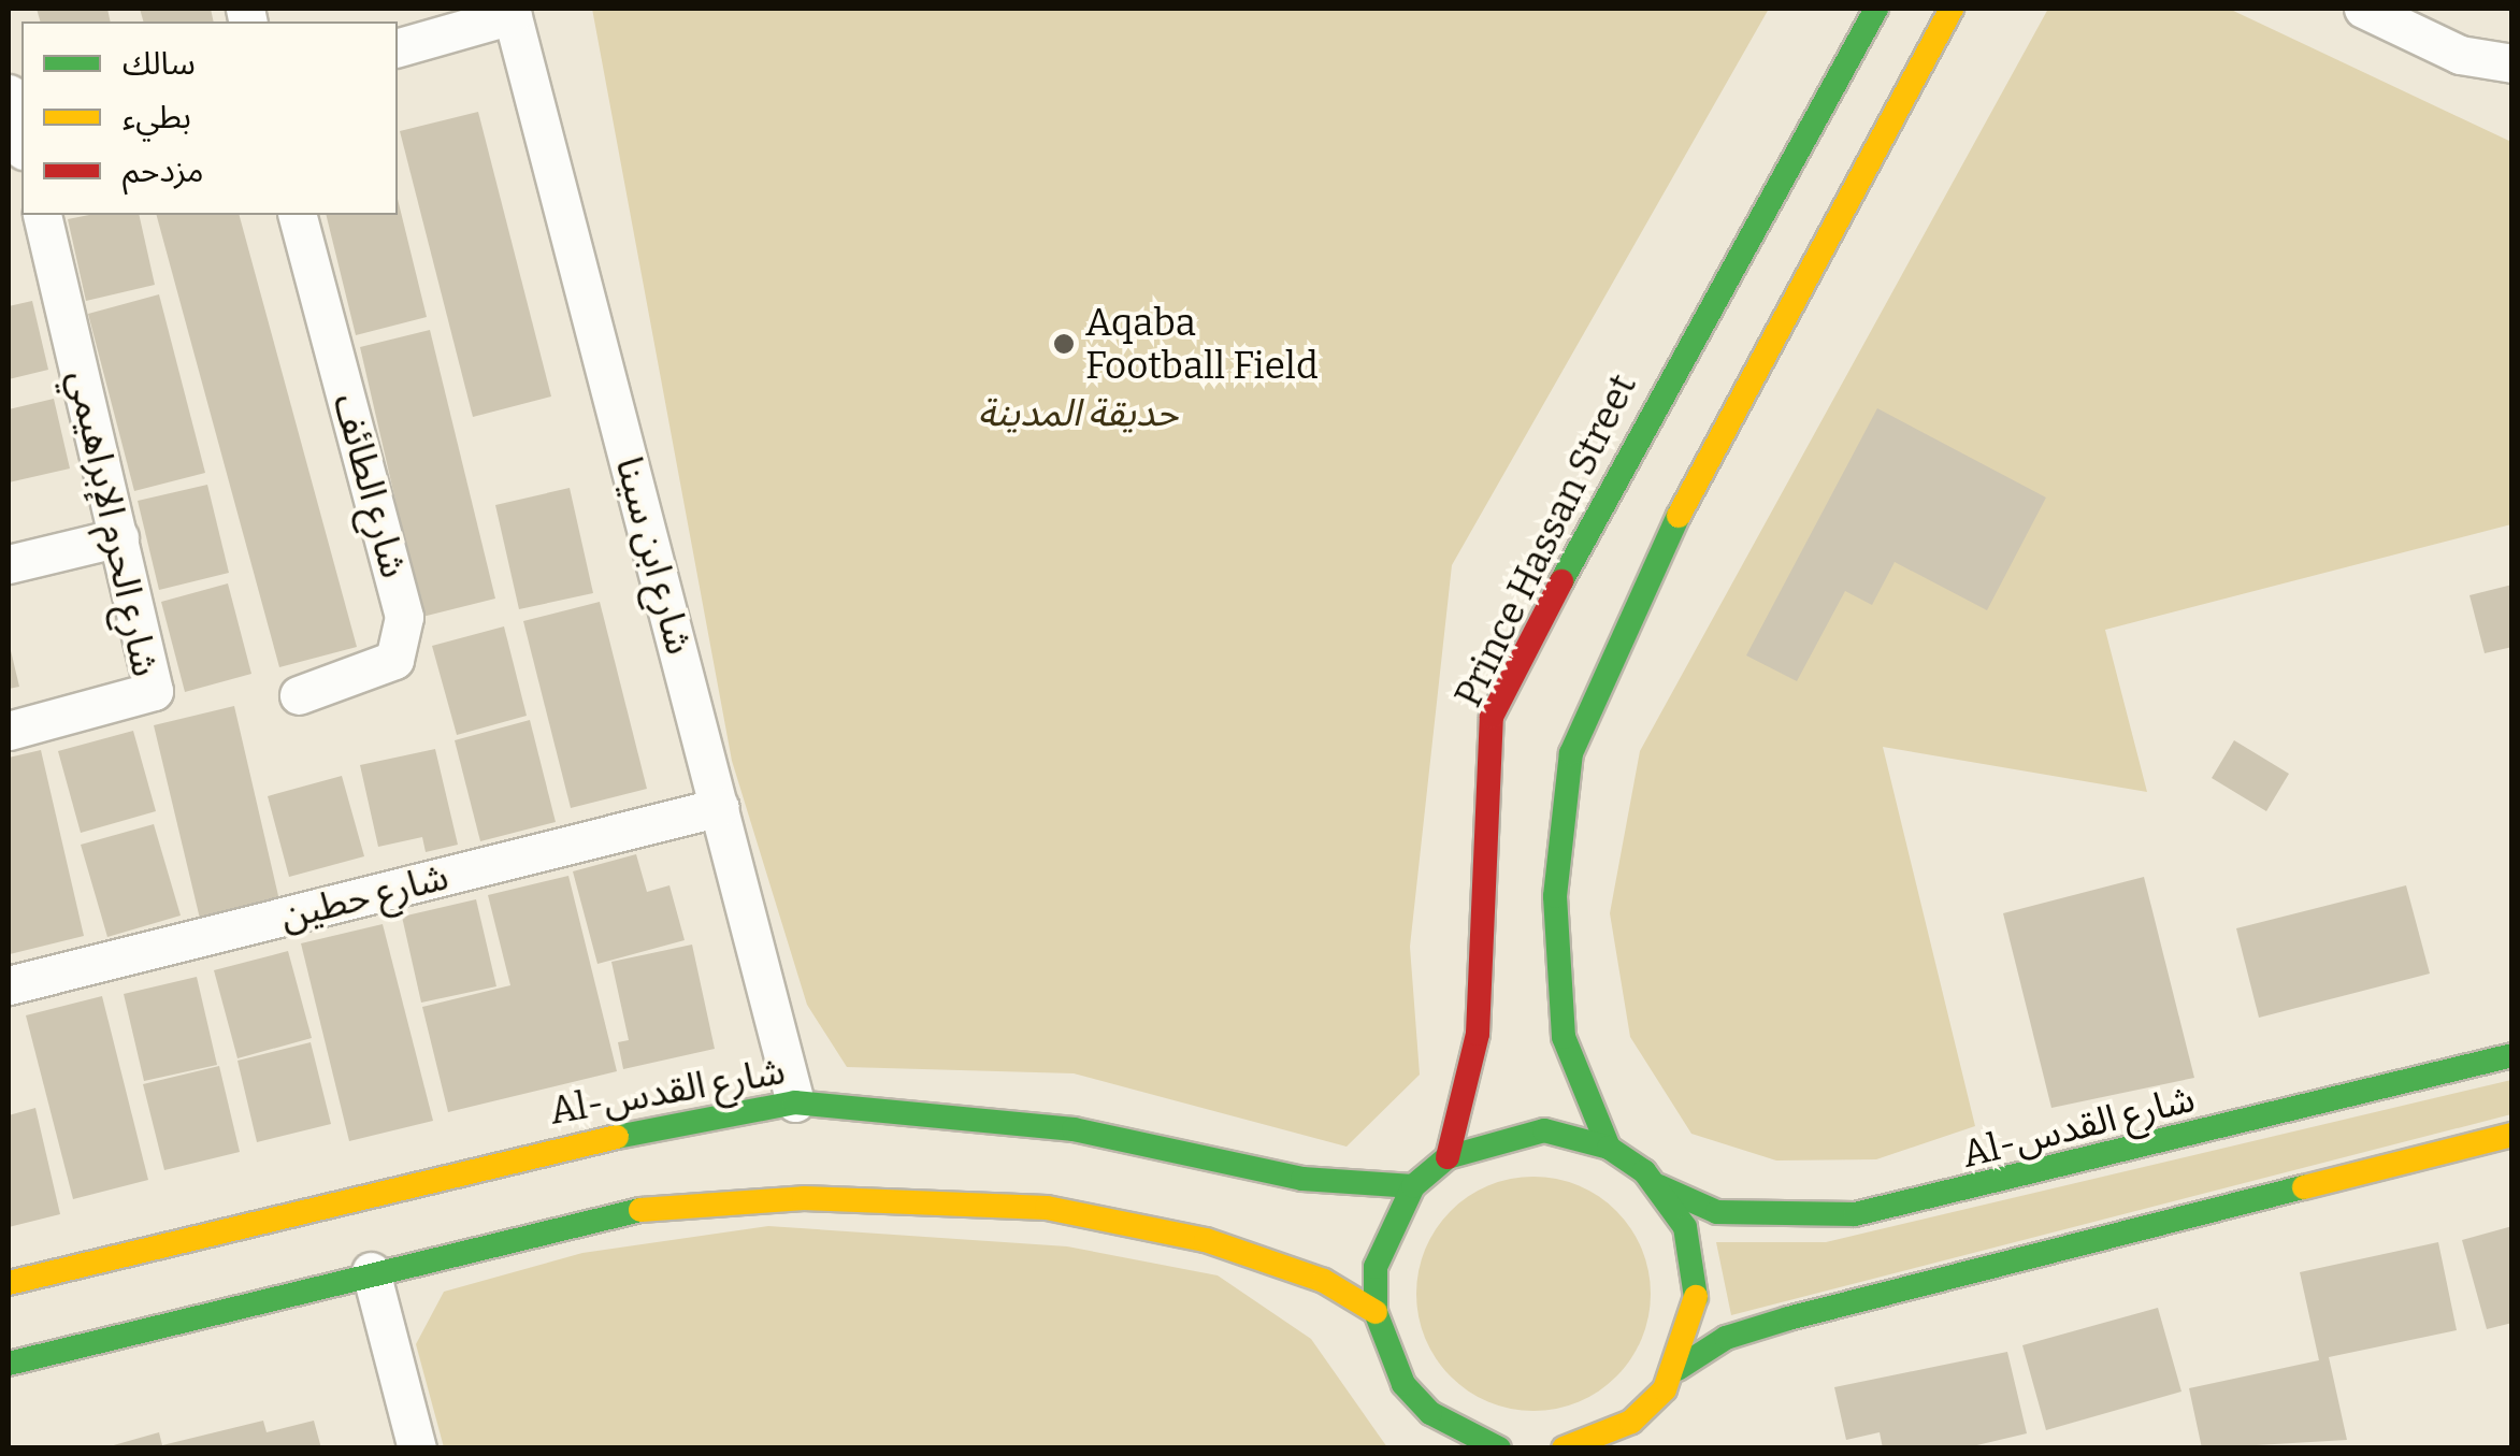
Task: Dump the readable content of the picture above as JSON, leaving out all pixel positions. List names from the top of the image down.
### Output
{
  "streets": {
    "main road": ["Prince Hassan Street", "Al-شارع القدس"],
    "street": [
      "شارع الطائف",
      "شارع الحرم الإبراهيمي",
      "شارع ابن سينا",
      "شارع حطين"
    ]
  },
  "crossings": [
    ["شارع ابن سينا", "شارع حطين"],
    ["شارع ابن سينا", "Al-شارع القدس"]
  ],
  "parks": ["حديقة المدينة"],
  "places": ["Aqaba Football Field"],
  "legend": ["سالك", "بطيء", "مزدحم"]
}
